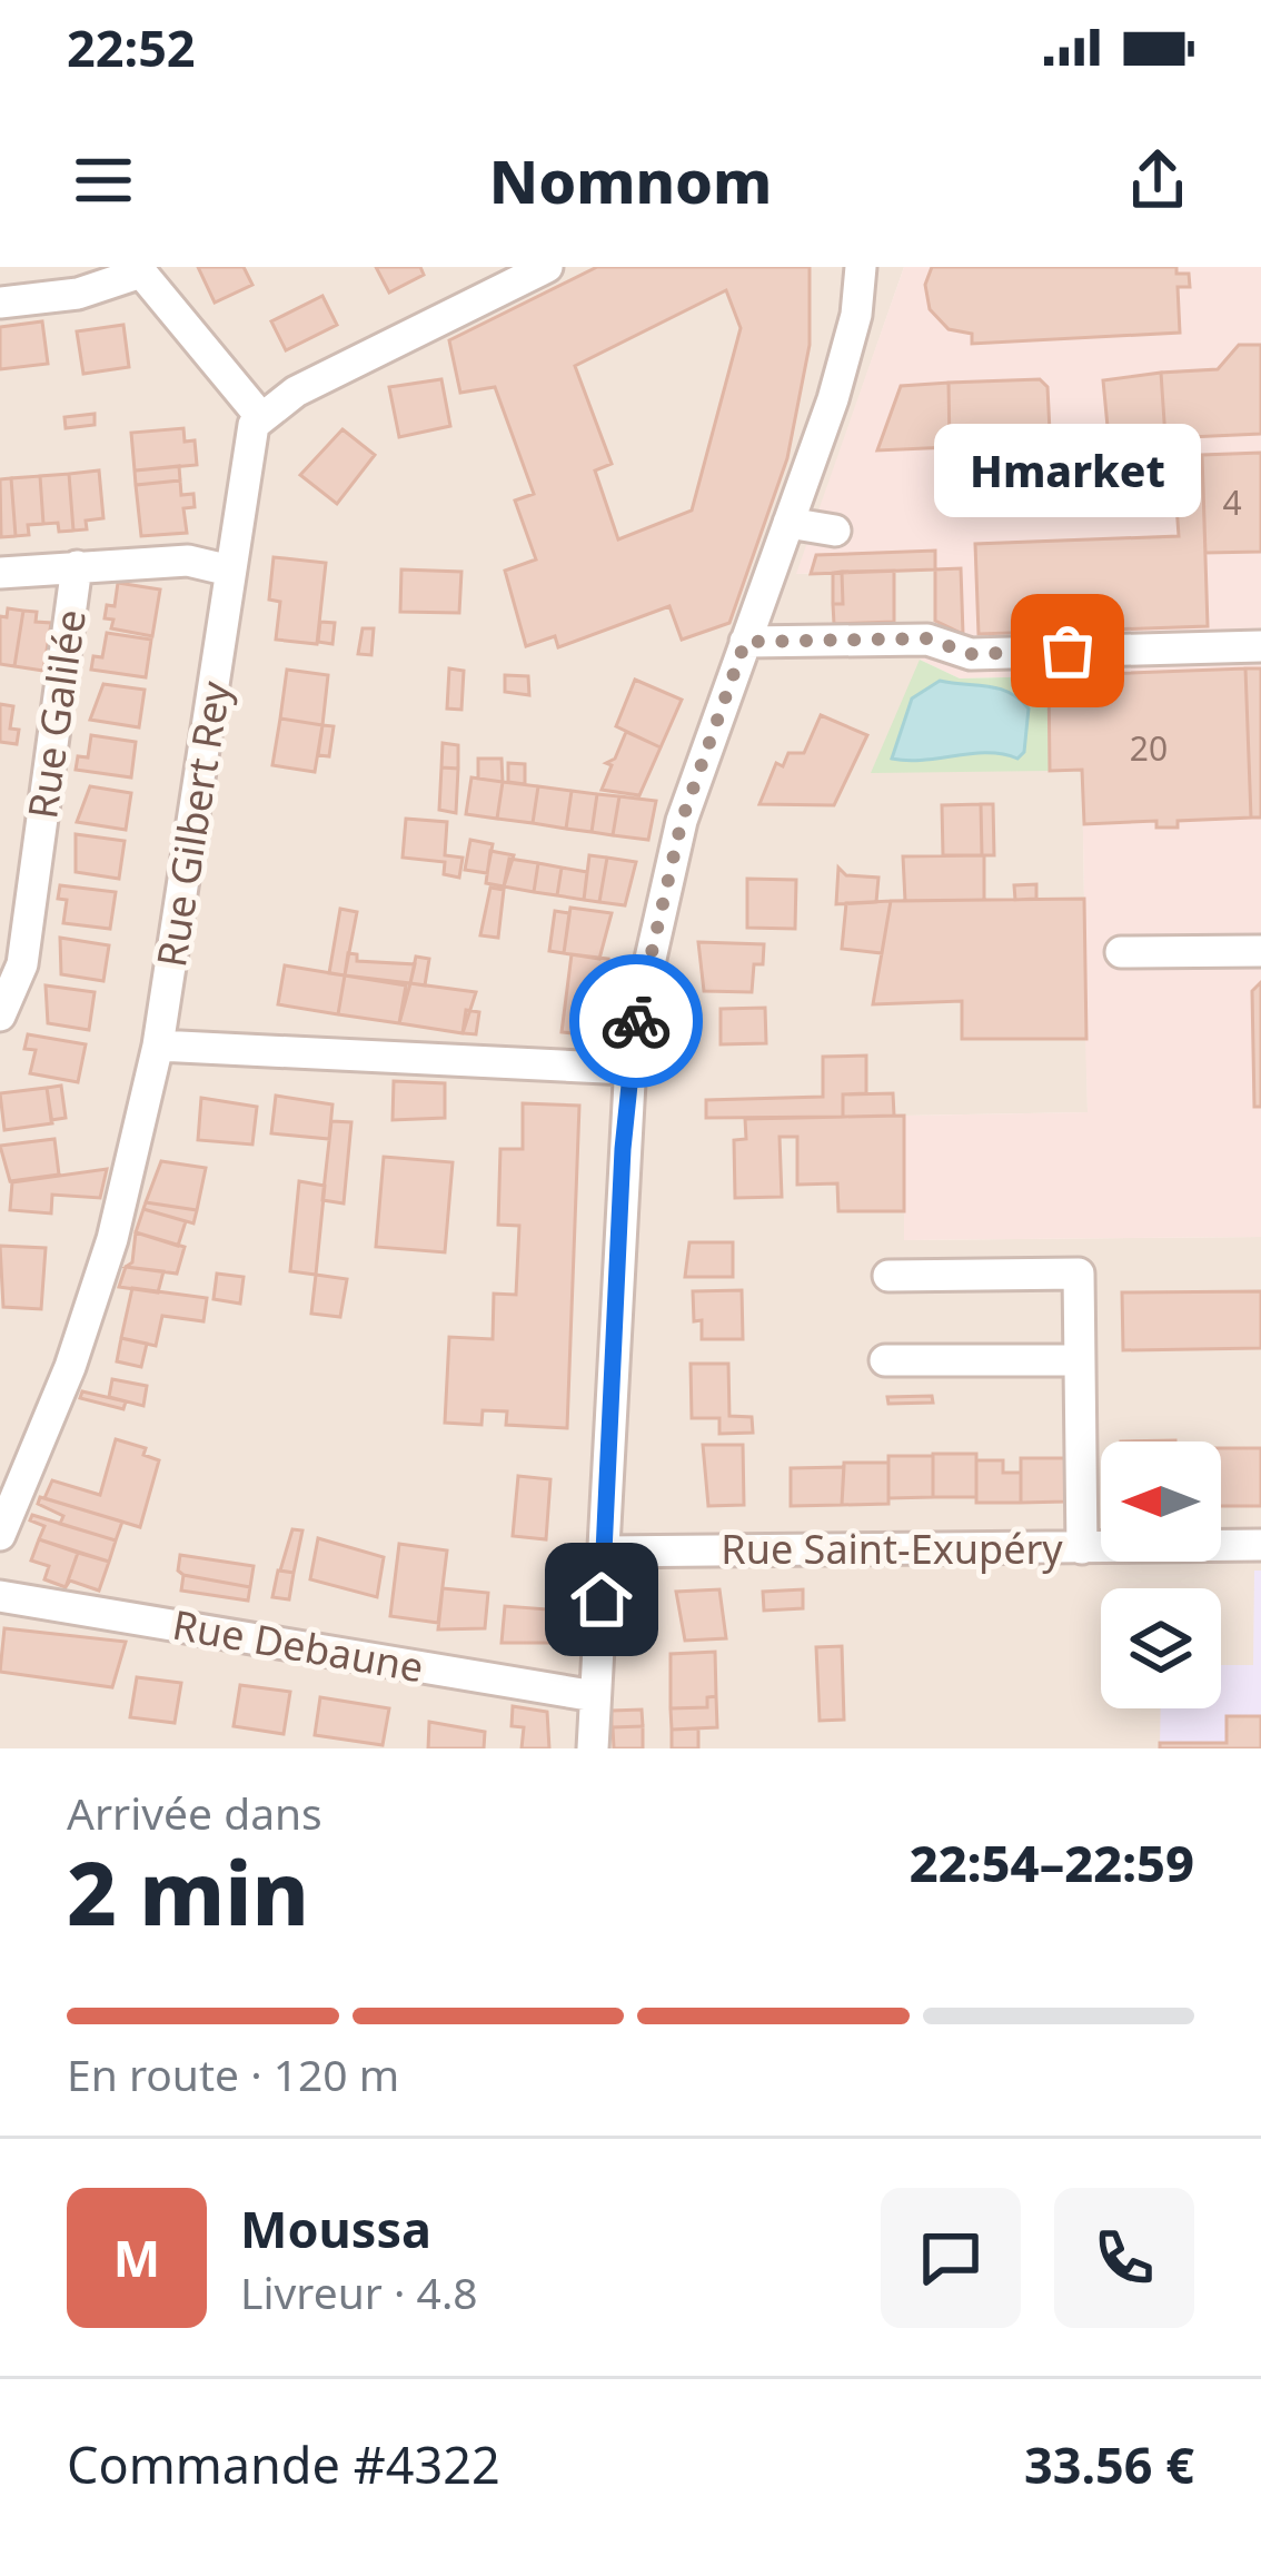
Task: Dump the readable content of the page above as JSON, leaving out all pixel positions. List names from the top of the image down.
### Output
{
  "streets": {
    "street": [
      "Rue Galilée",
      "Rue Gilbert Rey",
      "Rue Saint-Exupéry",
      "Rue Debaune"
    ]
  },
  "places": ["Hmarket"],
  "house_numbers": ["4", "20"],
  "north": "left",
  "page": {
    "status": "22:52",
    "header": "Nomnom",
    "bubble": "Hmarket",
    "heading": ["2 min", "Arrivée dans", "22:54–22:59"],
    "panel": [
      "Moussa",
      "Livreur · 4.8",
      "Commande #4322",
      "33.56 €"
    ],
    "bar": "En route · 120 m",
    "round": "M"
  }
}
